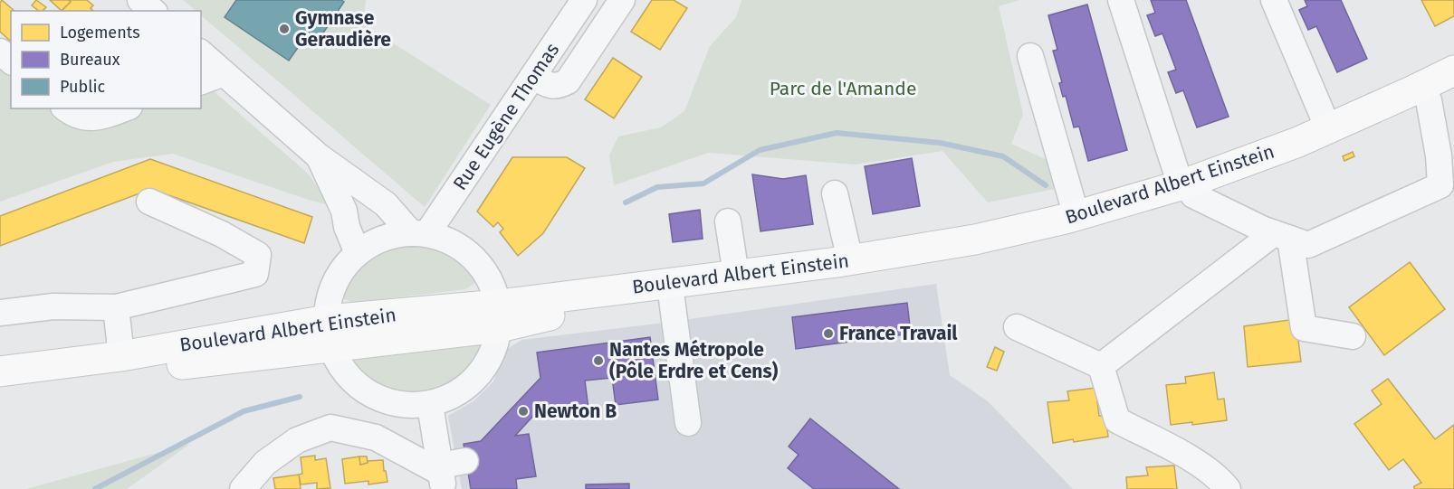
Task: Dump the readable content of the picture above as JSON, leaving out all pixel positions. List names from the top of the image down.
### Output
{
  "streets": {
    "main road": ["Boulevard Albert Einstein"],
    "street": ["Rue Eugène Thomas"]
  },
  "parks": ["Parc de l'Amande"],
  "places": [
    "Gymnase Geraudière",
    "France Travail",
    "Nantes Métropole (Pôle Erdre et Cens)",
    "Newton B"
  ],
  "legend": ["Logements", "Bureaux", "Public"]
}
